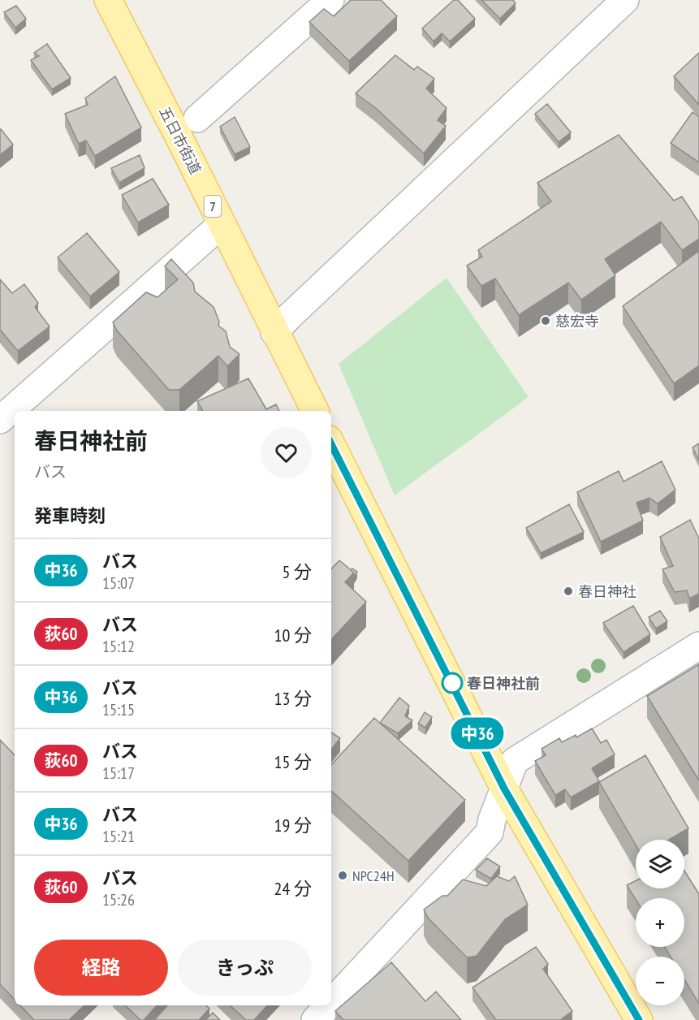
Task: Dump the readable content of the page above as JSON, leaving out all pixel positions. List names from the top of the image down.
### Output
{
  "streets": {
    "main road": ["五日市街道", "7"]
  },
  "places": [
    "慈宏寺",
    "春日神社",
    "春日神社前",
    "NPC24H"
  ],
  "lines": ["bus line 中36"],
  "page": {
    "on_map": "中36",
    "heading": [
      ["春日神社前", "バス"],
      "発車時刻"
    ],
    "list": [
      {
        "mark": "中36",
        "name": "バス",
        "note": "15:07",
        "value": "5 分"
      },
      {
        "mark": "荻60",
        "name": "バス",
        "note": "15:12",
        "value": "10 分"
      },
      {
        "mark": "中36",
        "name": "バス",
        "note": "15:15",
        "value": "13 分"
      },
      {
        "mark": "荻60",
        "name": "バス",
        "note": "15:17",
        "value": "15 分"
      },
      {
        "mark": "中36",
        "name": "バス",
        "note": "15:21",
        "value": "19 分"
      },
      {
        "mark": "荻60",
        "name": "バス",
        "note": "15:26",
        "value": "24 分"
      }
    ],
    "map_buttons": ["+", "−"],
    "buttons": ["経路", "きっぷ"]
  }
}
